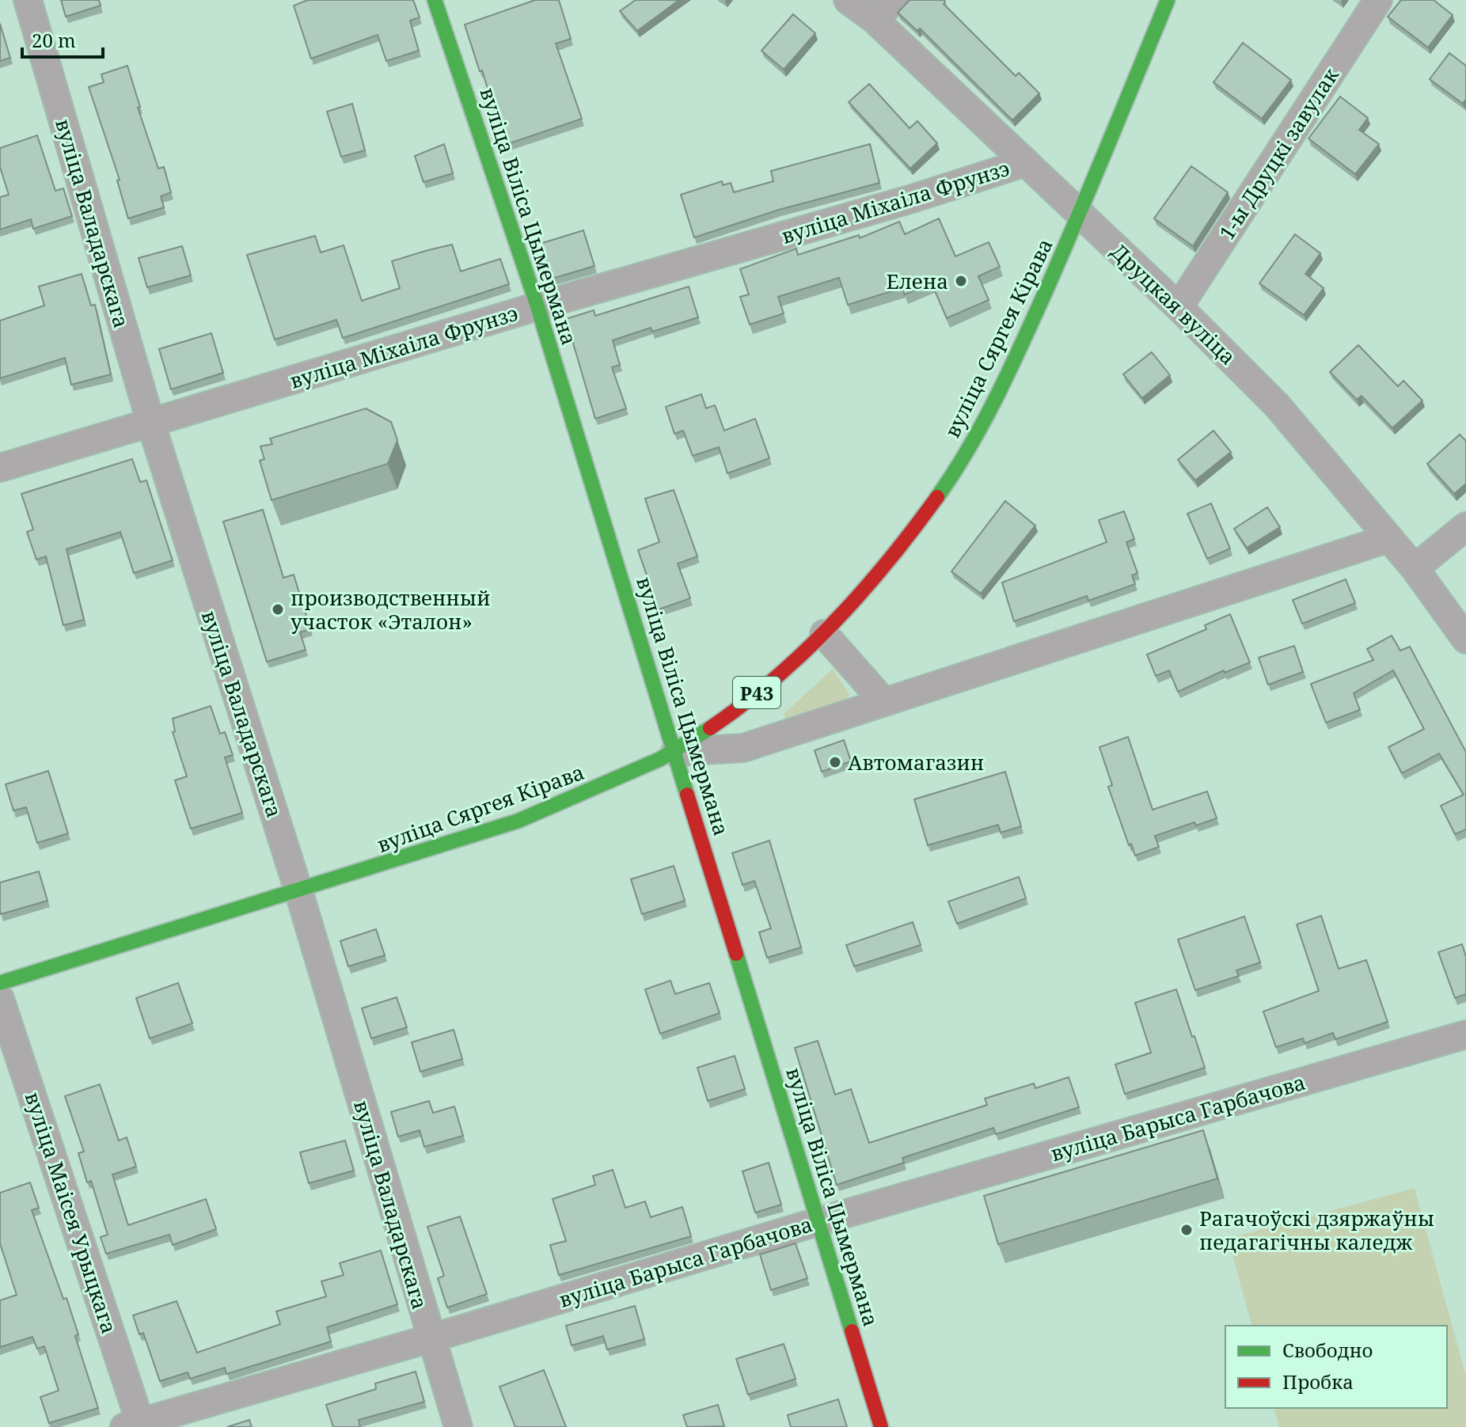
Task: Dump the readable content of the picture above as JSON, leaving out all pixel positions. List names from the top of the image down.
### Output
{
  "streets": {
    "main road": ["вуліца Віліса Цымермана", "вуліца Сяргея Кірава", "Р43"],
    "street": [
      "1-ы Друцкі завулак",
      "вуліца Міхаіла Фрунзэ",
      "вуліца Валадарскага",
      "Друцкая вуліца",
      "вуліца Барыса Гарбачова",
      "вуліца Маісея Урыцкага"
    ]
  },
  "crossings": [
    ["1-ы Друцкі завулак", "Друцкая вуліца"],
    ["вуліца Міхаіла Фрунзэ", "вуліца Віліса Цымермана"],
    ["вуліца Міхаіла Фрунзэ", "вуліца Валадарскага"],
    ["вуліца Міхаіла Фрунзэ", "Друцкая вуліца"],
    ["вуліца Віліса Цымермана", "вуліца Сяргея Кірава"],
    ["вуліца Віліса Цымермана", "вуліца Барыса Гарбачова"],
    ["вуліца Валадарскага", "вуліца Сяргея Кірава"],
    ["вуліца Валадарскага", "вуліца Барыса Гарбачова"],
    ["Друцкая вуліца", "вуліца Сяргея Кірава"],
    ["вуліца Барыса Гарбачова", "вуліца Маісея Урыцкага"]
  ],
  "places": [
    "Елена",
    "производственный участок «Эталон»",
    "Автомагазин",
    "Рагачоўскі дзяржаўны педагагічны каледж"
  ],
  "legend": ["Свободно", "Пробка"],
  "scale_bar": "20 m"
}
